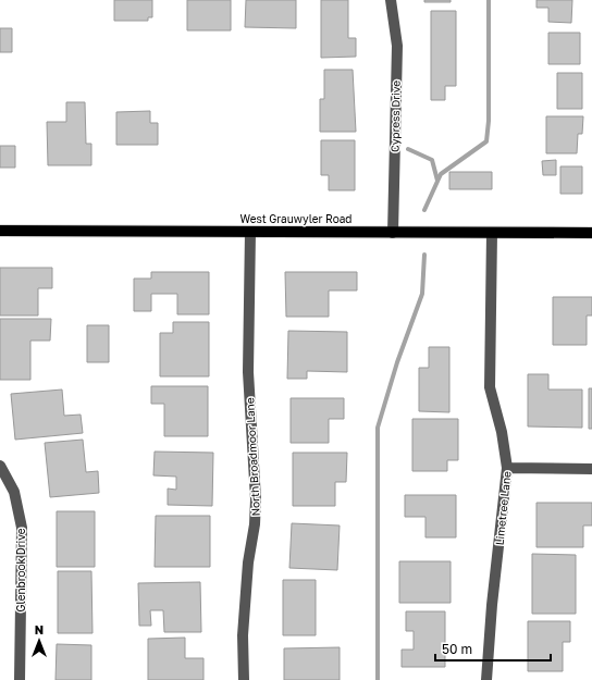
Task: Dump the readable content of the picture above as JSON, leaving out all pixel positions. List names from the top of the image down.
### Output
{
  "streets": {
    "main road": ["West Grauwyler Road"],
    "street": [
      "Cypress Drive",
      "North Broadmoor Lane",
      "Limetree Lane",
      "Glenbrook Drive"
    ]
  },
  "crossings": [
    ["Cypress Drive", "West Grauwyler Road"],
    ["West Grauwyler Road", "North Broadmoor Lane"],
    ["West Grauwyler Road", "Limetree Lane"]
  ],
  "scale_bar": "50 m",
  "north": "top"
}
